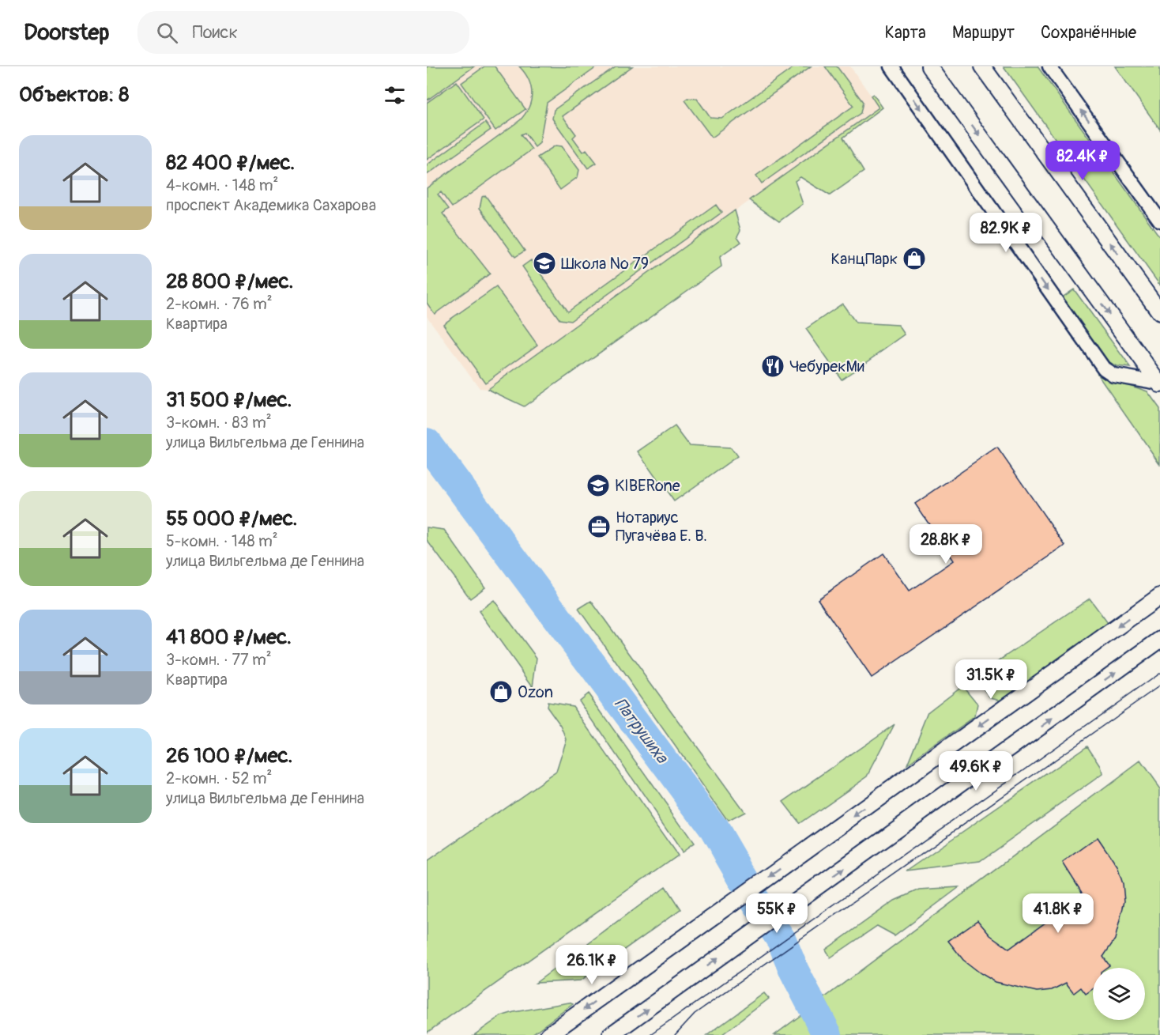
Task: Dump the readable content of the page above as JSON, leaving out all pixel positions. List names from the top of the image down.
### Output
{
  "water": ["Патрушиха"],
  "places": {
    "shop": ["КанцПарк", "Ozon"],
    "school or university": ["Школа № 79", "KIBERone"],
    "restaurant": ["ЧебурекМи"],
    "office": ["Нотариус Пугачёва Е. В."]
  },
  "page": {
    "header": "Doorstep",
    "search": "Поиск",
    "nav": ["Карта", "Маршрут", "Сохранённые"],
    "heading": "Объектов: 8",
    "list": [
      {
        "name": "82 400 ₽/мес.",
        "note": "4-комн. · 148 m² · проспект Академика Сахарова"
      },
      {
        "name": "28 800 ₽/мес.",
        "note": "2-комн. · 76 m² · Квартира"
      },
      {
        "name": "31 500 ₽/мес.",
        "note": "3-комн. · 83 m² · улица Вильгельма де Геннина"
      },
      {
        "name": "55 000 ₽/мес.",
        "note": "5-комн. · 148 m² · улица Вильгельма де Геннина"
      },
      {
        "name": "41 800 ₽/мес.",
        "note": "3-комн. · 77 m² · Квартира"
      },
      {
        "name": "26 100 ₽/мес.",
        "note": "2-комн. · 52 m² · улица Вильгельма де Геннина"
      }
    ],
    "price": [
      "82.4K ₽",
      "82.9K ₽",
      "28.8K ₽",
      "31.5K ₽",
      "49.6K ₽",
      "55K ₽",
      "41.8K ₽",
      "26.1K ₽"
    ]
  }
}
